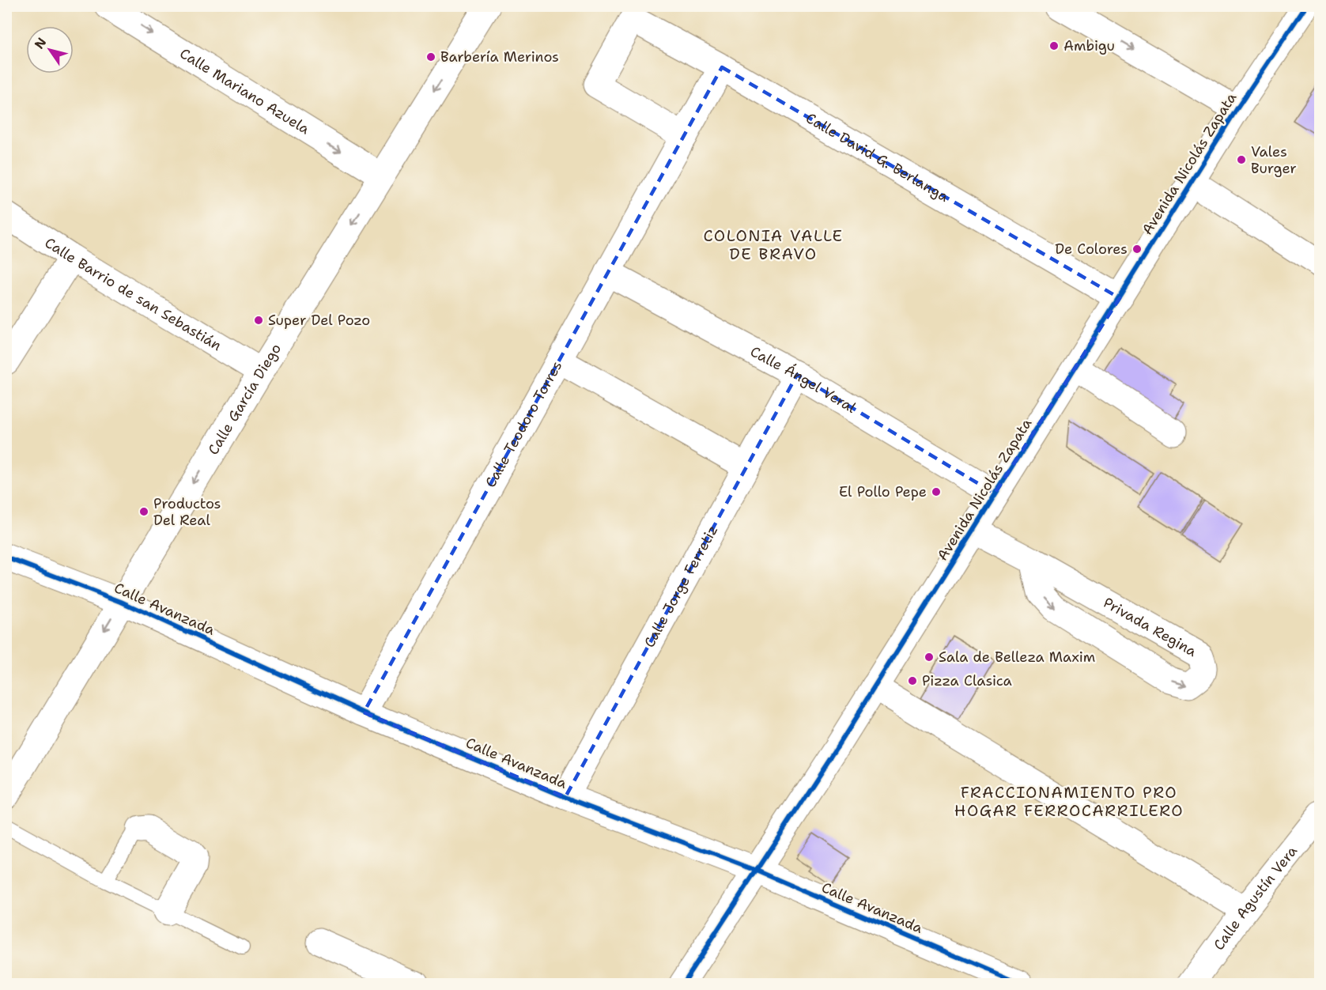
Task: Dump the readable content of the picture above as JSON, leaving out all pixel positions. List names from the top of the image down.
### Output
{
  "streets": {
    "street": [
      "Calle Mariano Azuela",
      "Calle David G. Berlanga",
      "Avenida Nicolás Zapata",
      "Calle Barrio de san Sebastián",
      "Calle Ángel Veral",
      "Calle García Diego",
      "Calle Teodoro Torres",
      "Calle Jorge Ferretiz",
      "Calle Avanzada",
      "Privada Regina",
      "Calle Agustín Vera"
    ]
  },
  "crossings": [
    ["Calle Mariano Azuela", "Calle García Diego"],
    ["Calle David G. Berlanga", "Avenida Nicolás Zapata"],
    ["Calle David G. Berlanga", "Calle Teodoro Torres"],
    ["Avenida Nicolás Zapata", "Calle Ángel Veral"],
    ["Avenida Nicolás Zapata", "Calle Avanzada"],
    ["Avenida Nicolás Zapata", "Privada Regina"],
    ["Calle Barrio de san Sebastián", "Calle García Diego"],
    ["Calle Ángel Veral", "Calle Teodoro Torres"],
    ["Calle Ángel Veral", "Calle Jorge Ferretiz"],
    ["Calle García Diego", "Calle Avanzada"],
    ["Calle Teodoro Torres", "Calle Avanzada"],
    ["Calle Jorge Ferretiz", "Calle Avanzada"]
  ],
  "one_way": ["Calle Mariano Azuela", "Calle García Diego"],
  "districts": ["COLONIA VALLE DE BRAVO", "FRACCIONAMIENTO PRO HOGAR FERROCARRILERO"],
  "places": [
    "Ambigu",
    "Barbería Merinos",
    "Vales Burger",
    "De Colores",
    "Super Del Pozo",
    "El Pollo Pepe",
    "Productos Del Real",
    "Sala de Belleza Maxim",
    "Pizza Clasica"
  ],
  "north": "top left"
}
